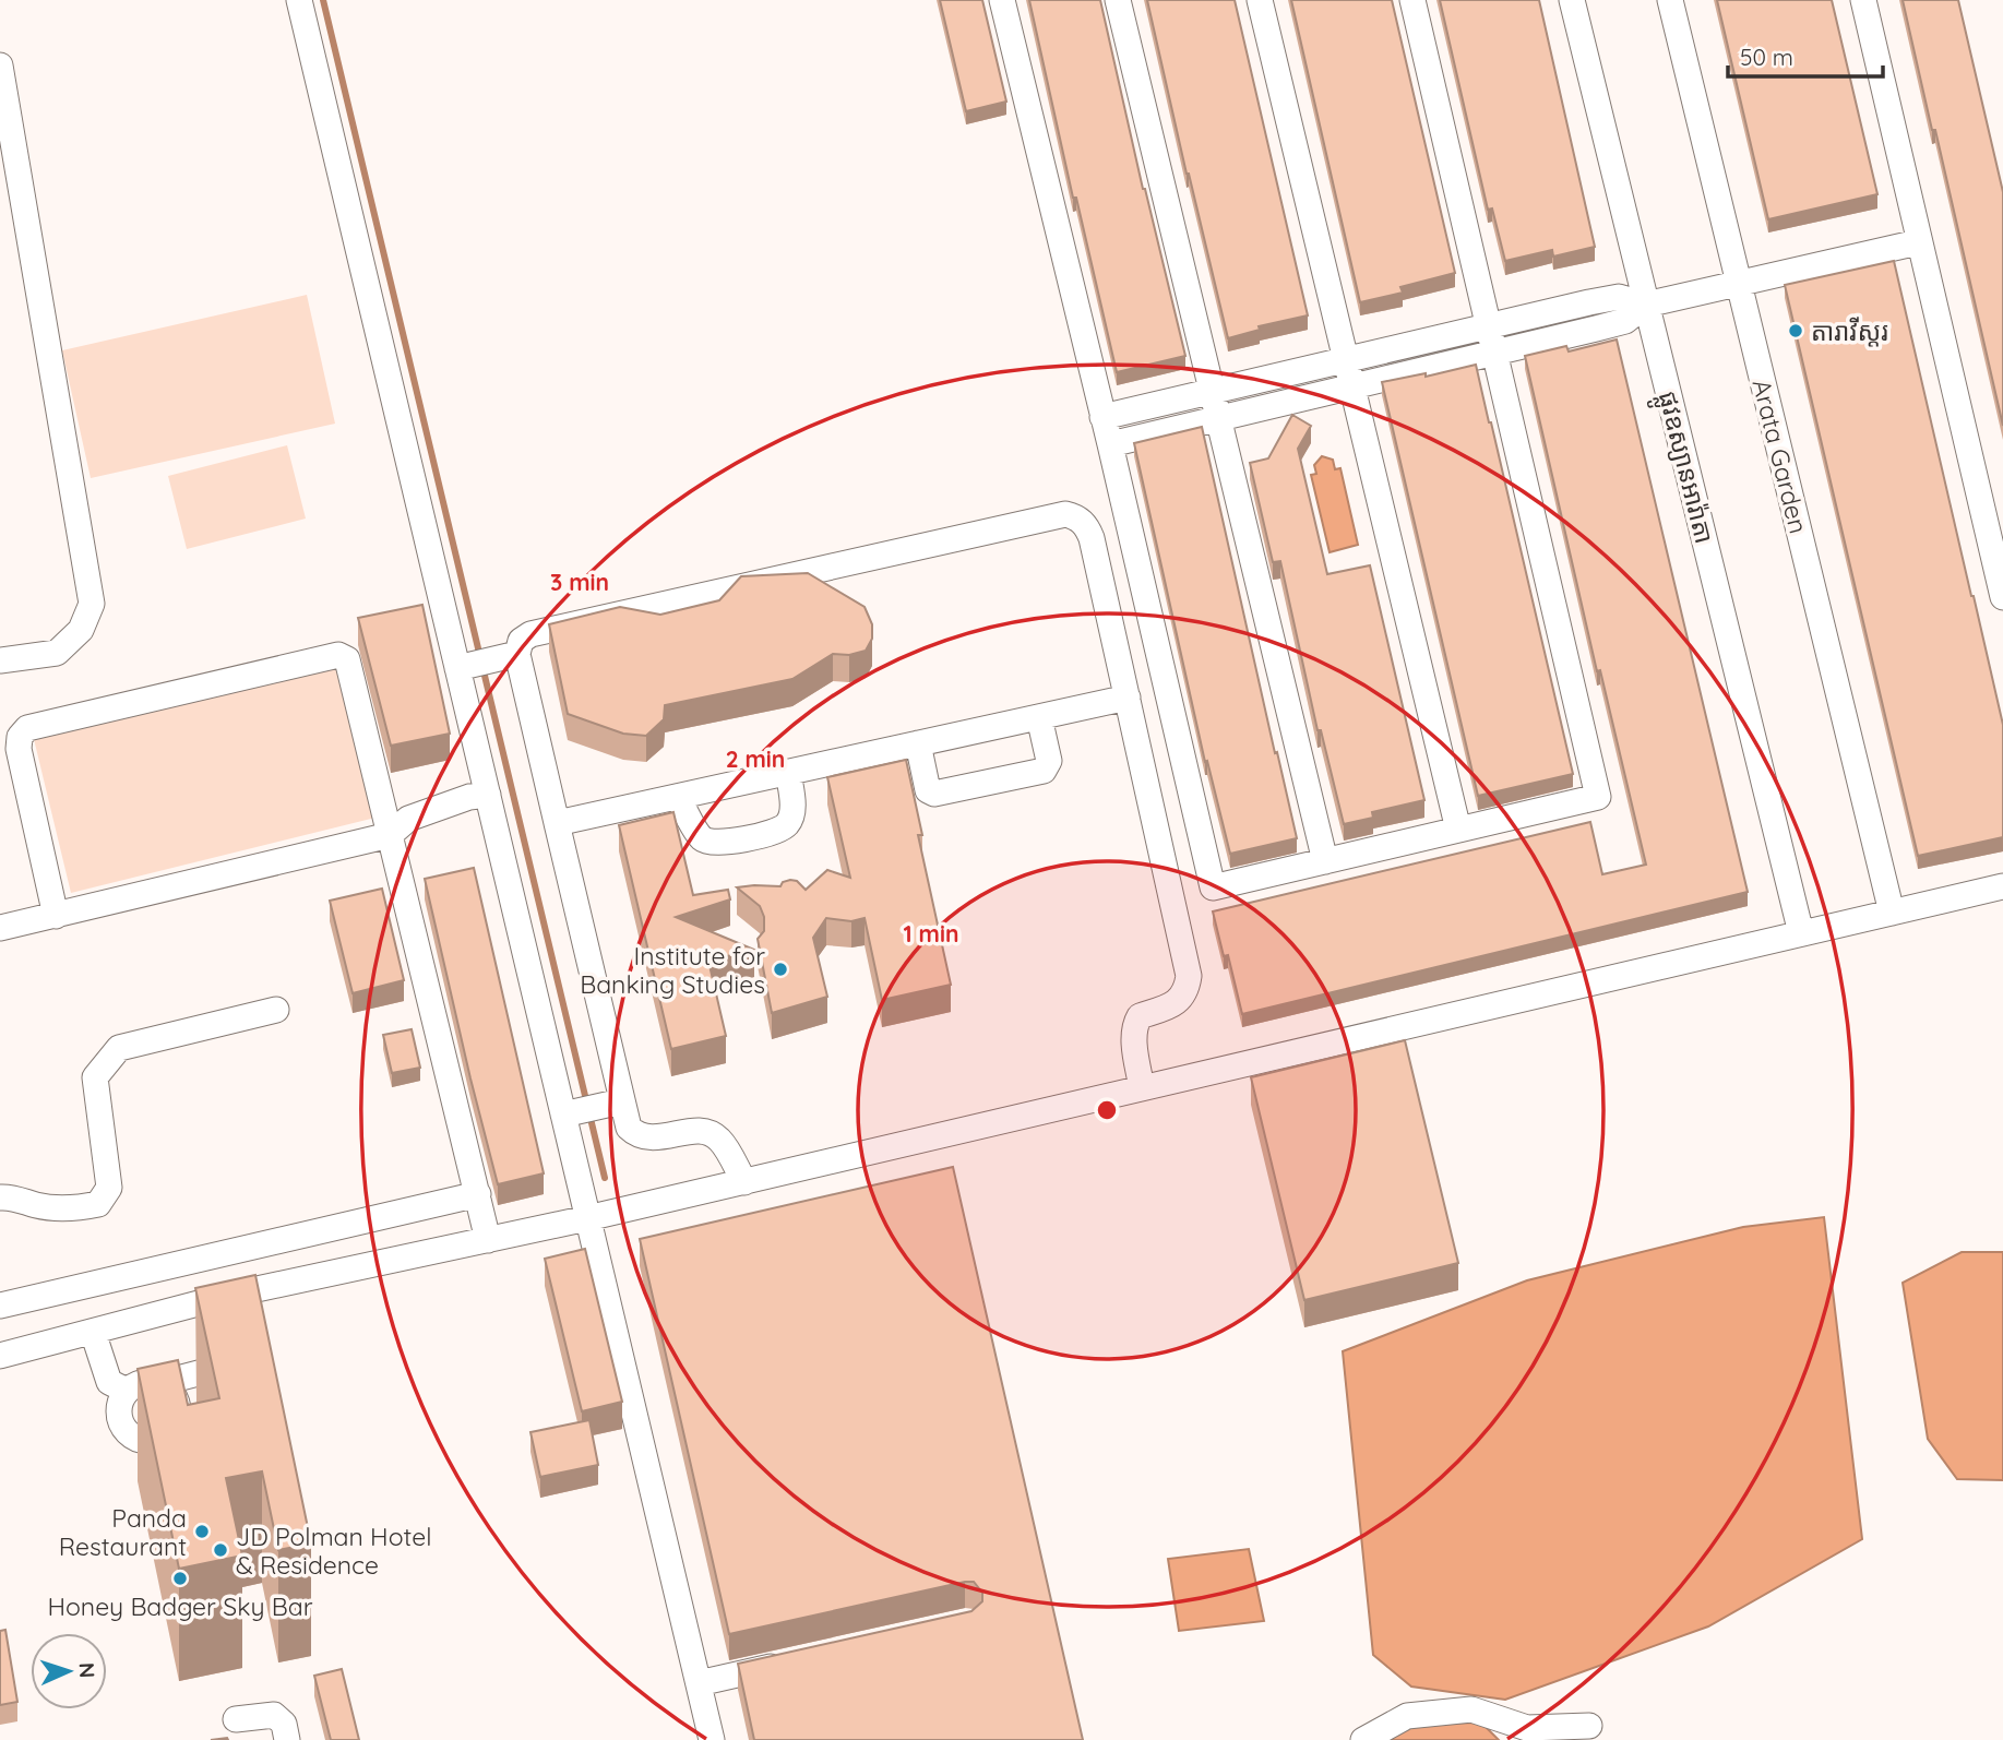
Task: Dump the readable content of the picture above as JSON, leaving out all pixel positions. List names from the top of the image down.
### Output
{
  "streets": {
    "street": ["Arata Garden", "ផ្លូវឧស្យានអារ៉ាតា"]
  },
  "places": [
    "តារាវីស្តរ",
    "Institute for Banking Studies",
    "Panda Restaurant",
    "JD Polman Hotel & Residence",
    "Honey Badger Sky Bar"
  ],
  "scale_bar": "50 m",
  "north": "right",
  "rings": ["3 min", "2 min", "1 min"]
}
